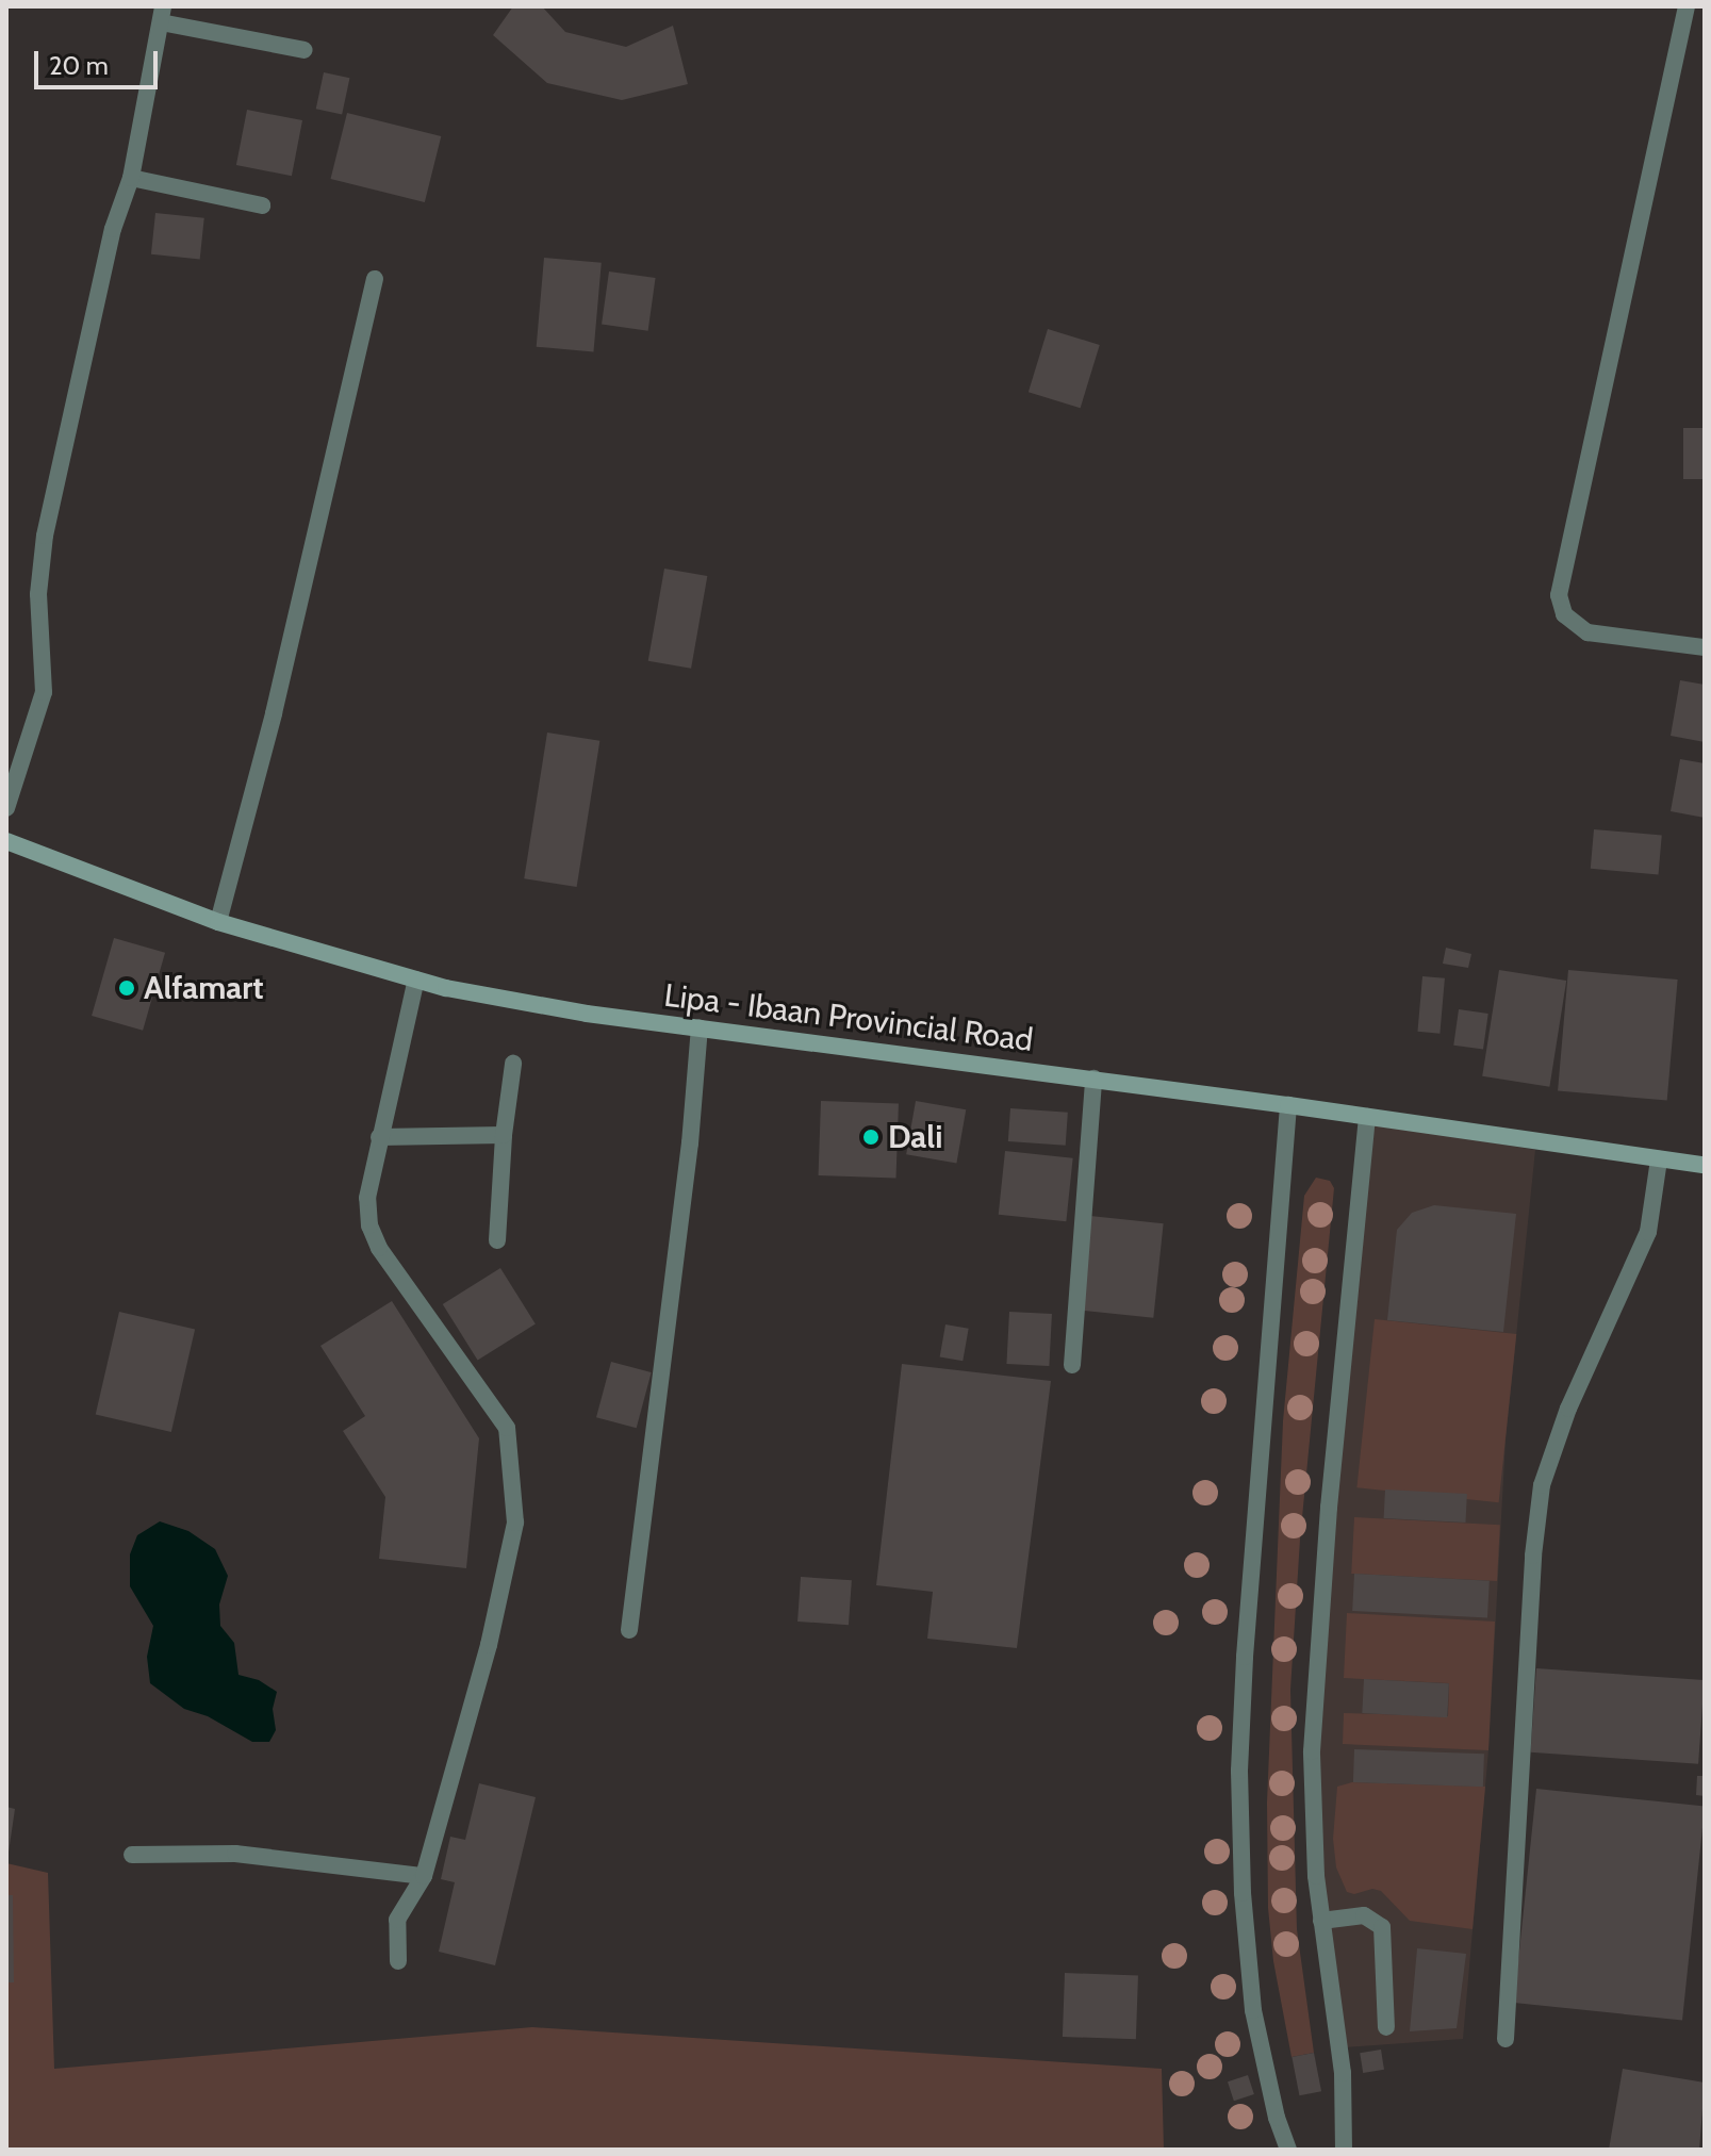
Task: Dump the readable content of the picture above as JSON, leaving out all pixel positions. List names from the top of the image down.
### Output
{
  "streets": {
    "main road": ["Lipa - Ibaan Provincial Road"]
  },
  "places": ["Alfamart", "Dali"],
  "scale_bar": "20 m"
}
